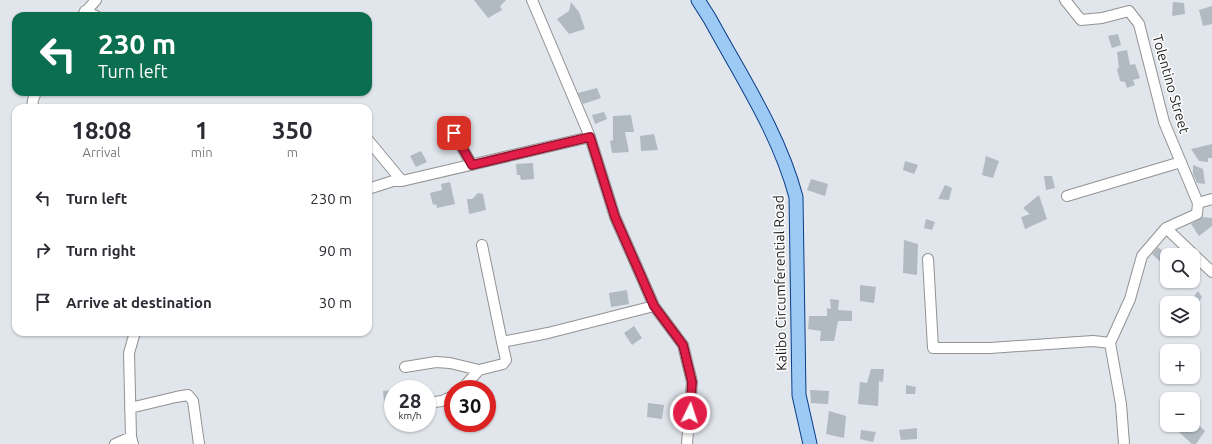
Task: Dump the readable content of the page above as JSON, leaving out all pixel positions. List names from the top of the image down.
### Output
{
  "streets": {
    "main road": ["Kalibo Circumferential Road"],
    "street": ["Tolentino Street"]
  },
  "page": {
    "turn": ["230 m", "Turn left"],
    "eta": [
      "18:08",
      "Arrival",
      "1",
      "min",
      "350",
      "m"
    ],
    "list": [
      {
        "name": "Turn left",
        "value": "230 m"
      },
      {
        "name": "Turn right",
        "value": "90 m"
      },
      {
        "name": "Arrive at destination",
        "value": "30 m"
      }
    ],
    "map_buttons": ["+", "−"],
    "speed": "28 km/h",
    "limit": "30"
  }
}
